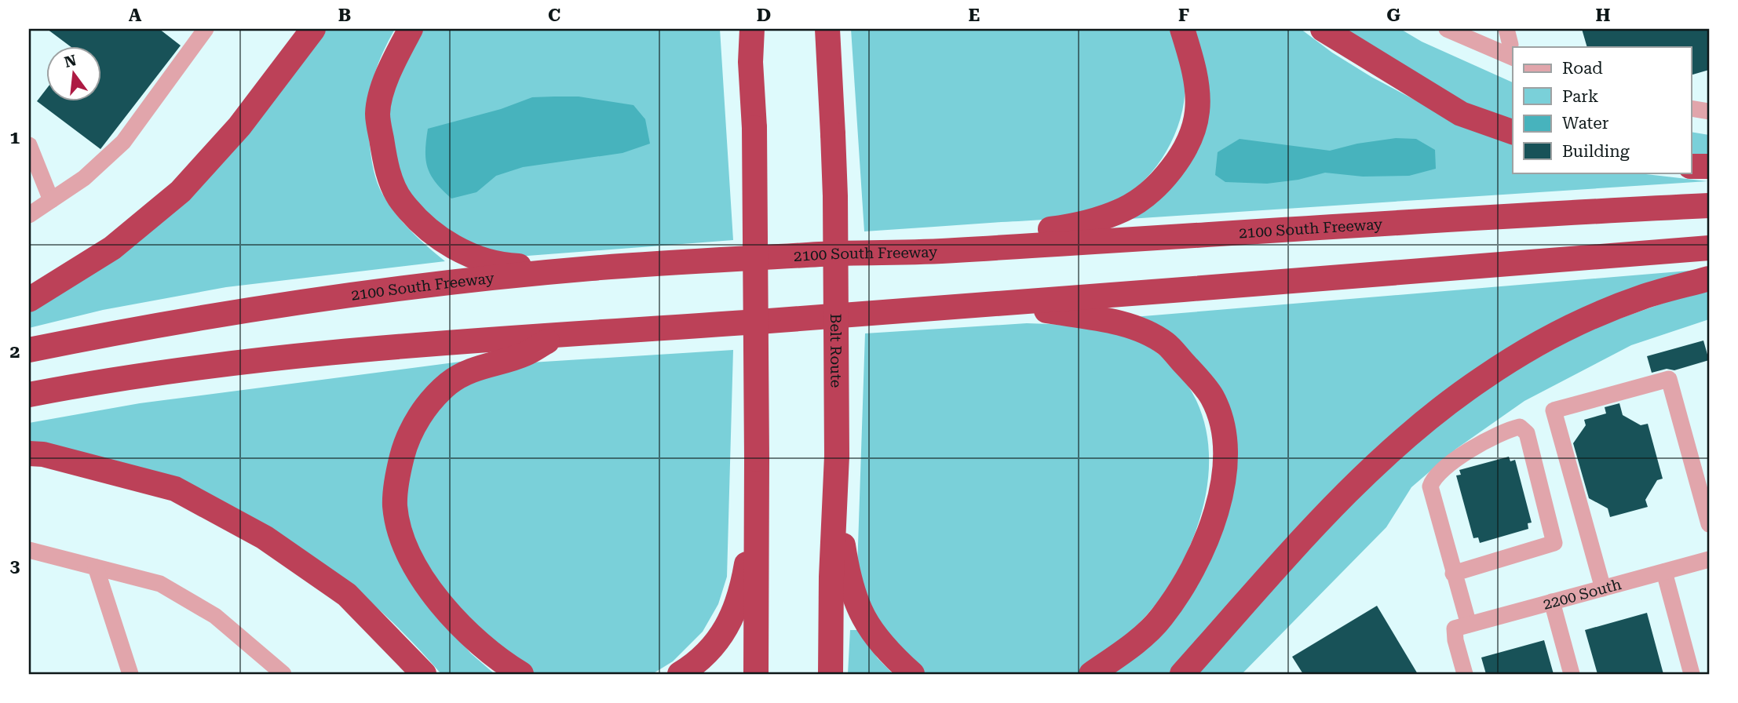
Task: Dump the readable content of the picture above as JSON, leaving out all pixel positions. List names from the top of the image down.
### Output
{
  "streets": {
    "highway": ["2100 South Freeway", "Belt Route"],
    "street": ["2200 South"]
  },
  "legend": [
    "Road",
    "Park",
    "Water",
    "Building"
  ],
  "north": "top",
  "grid": {
    "columns": [
      "A",
      "B",
      "C",
      "D",
      "E",
      "F",
      "G",
      "H"
    ],
    "rows": ["1", "2", "3"]
  }
}
